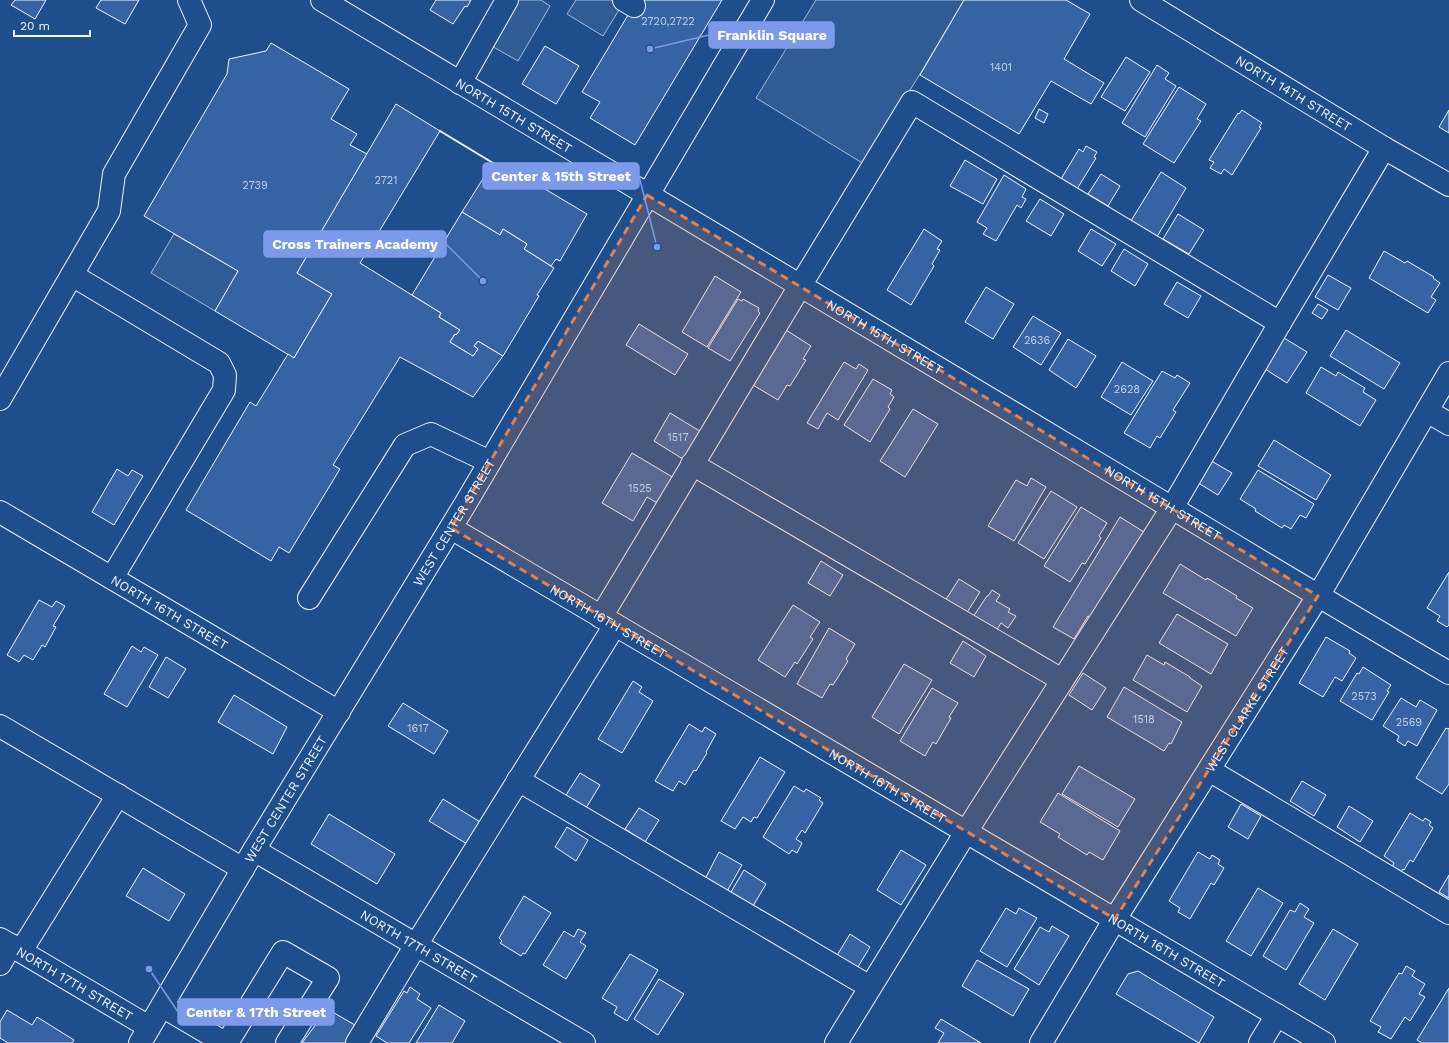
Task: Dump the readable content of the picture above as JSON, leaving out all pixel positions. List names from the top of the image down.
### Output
{
  "streets": {
    "street": [
      "NORTH 14TH STREET",
      "NORTH 15TH STREET",
      "WEST CENTER STREET",
      "NORTH 16TH STREET",
      "WEST CLARKE STREET",
      "NORTH 17TH STREET"
    ]
  },
  "crossings": [
    ["NORTH 15TH STREET", "WEST CENTER STREET"],
    ["NORTH 15TH STREET", "WEST CLARKE STREET"],
    ["WEST CENTER STREET", "NORTH 16TH STREET"],
    ["WEST CENTER STREET", "NORTH 17TH STREET"],
    ["NORTH 16TH STREET", "WEST CLARKE STREET"]
  ],
  "places": [
    "Franklin Square",
    "Center & 15th Street",
    "Cross Trainers Academy",
    "Center & 17th Street"
  ],
  "house_numbers": [
    "2720,2722",
    "1401",
    "2721",
    "2739",
    "2636",
    "2628",
    "1517",
    "1525",
    "2573",
    "1518",
    "2569",
    "1617"
  ],
  "scale_bar": "20 m"
}
